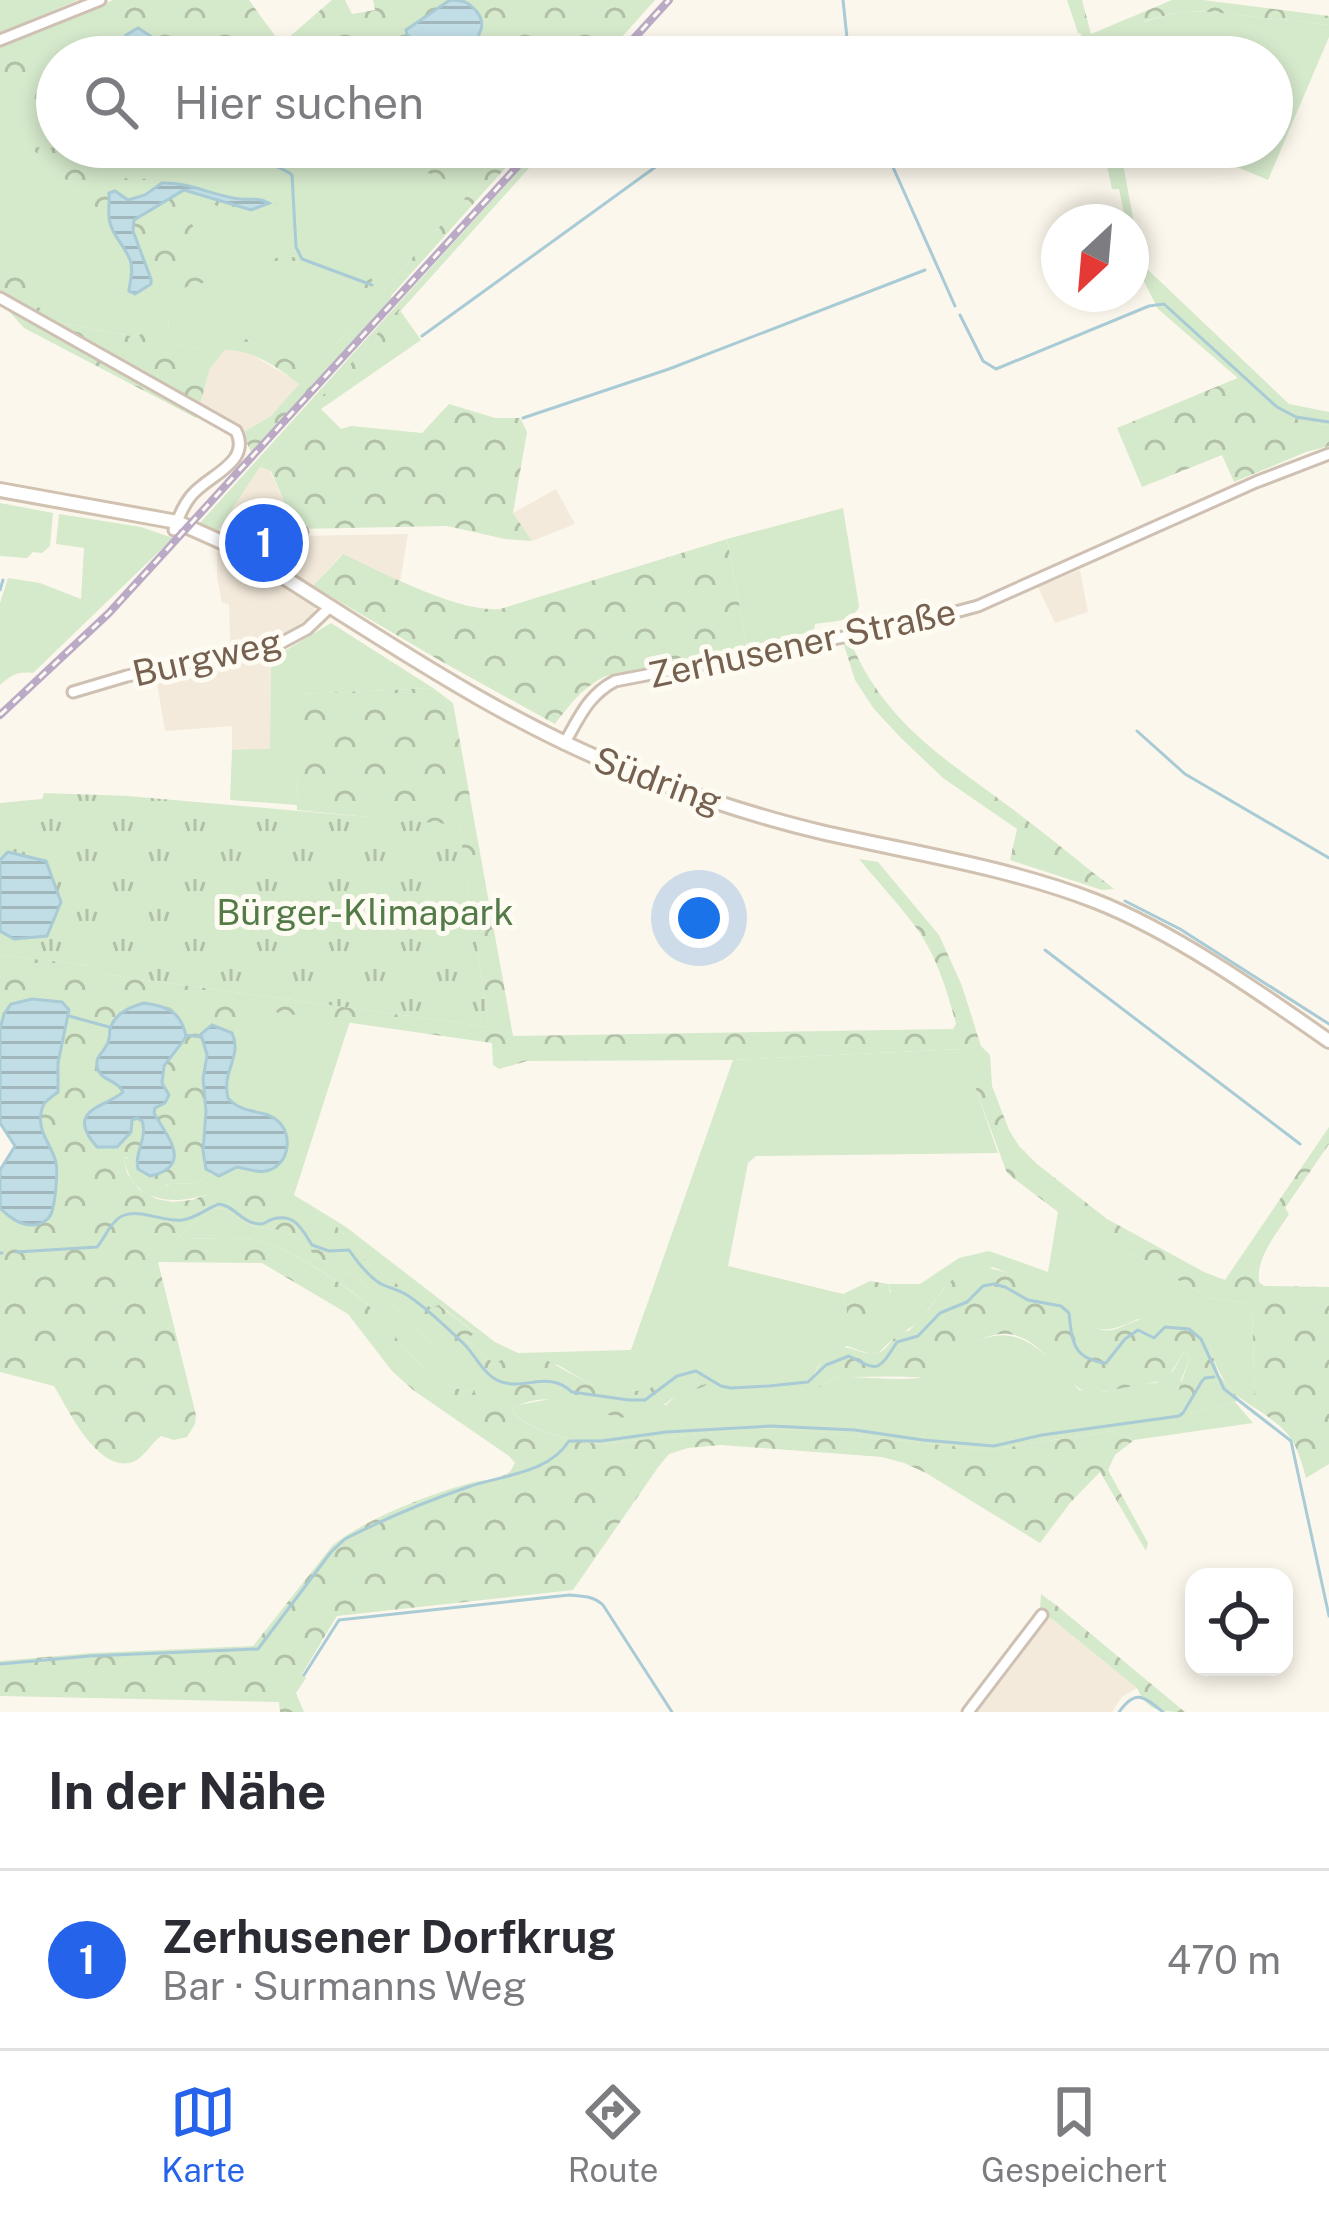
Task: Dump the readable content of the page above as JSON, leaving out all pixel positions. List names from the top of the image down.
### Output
{
  "streets": {
    "main road": ["Südring"],
    "street": ["Zerhusener Straße", "Burgweg"]
  },
  "crossings": [
    ["Zerhusener Straße", "Südring"],
    ["Burgweg", "Südring"]
  ],
  "parks": ["Bürger-Klimapark"],
  "north": "bottom left",
  "page": {
    "search": "Hier suchen",
    "pins": "1",
    "heading": "In der Nähe",
    "list": [
      {
        "mark": "1",
        "name": "Zerhusener Dorfkrug",
        "note": "Bar · Surmanns Weg",
        "value": "470 m"
      }
    ],
    "nav": ["Karte", "Route", "Gespeichert"]
  }
}
